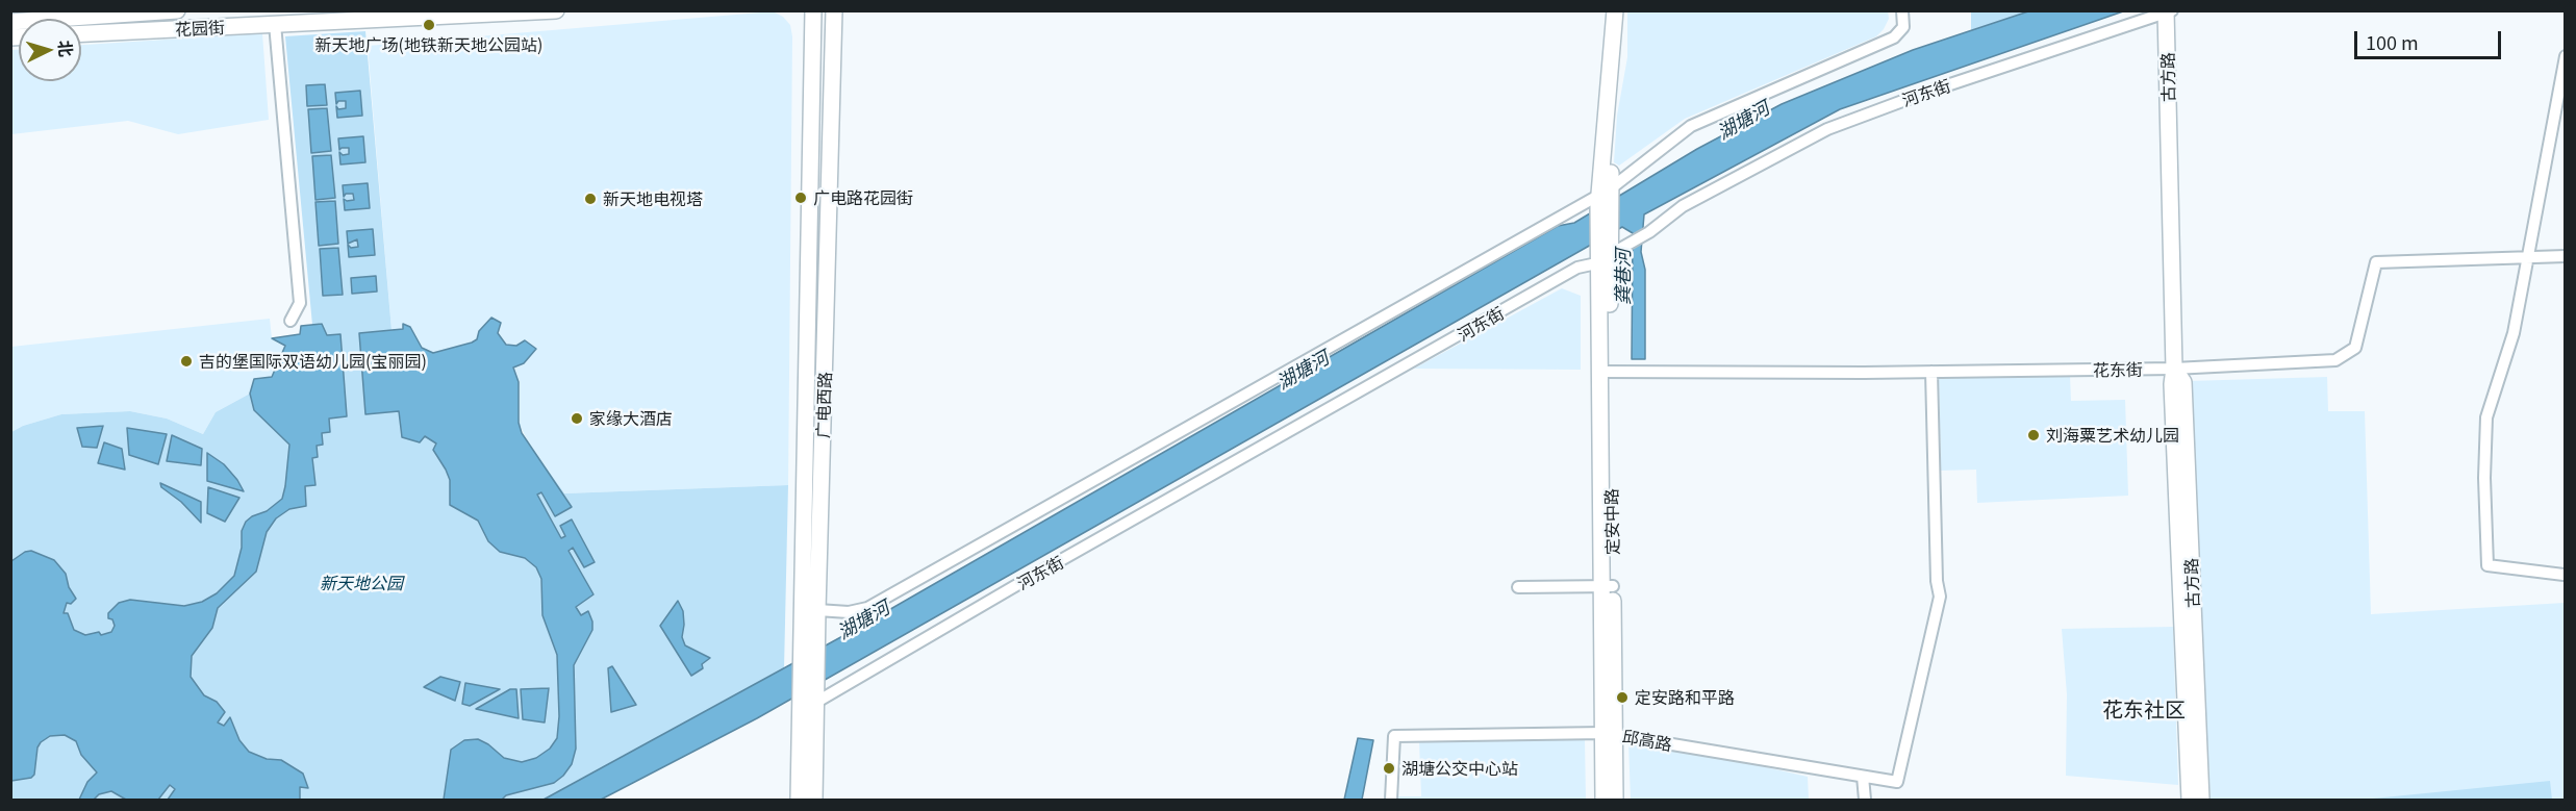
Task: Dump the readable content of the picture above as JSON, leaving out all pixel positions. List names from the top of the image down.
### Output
{
  "streets": {
    "main road": [
      "花园街",
      "古方路",
      "广电西路",
      "定安中路"
    ],
    "street": ["河东街", "花东街", "邱高路"]
  },
  "crossings": [
    ["古方路", "河东街"],
    ["古方路", "花东街"],
    ["河东街", "广电西路"],
    ["河东街", "定安中路"],
    ["花东街", "定安中路"],
    ["花东街", "邱高路"],
    ["定安中路", "邱高路"]
  ],
  "districts": ["花东社区"],
  "water": ["湖塘河", "龚巷河"],
  "parks": ["新天地公园"],
  "places": [
    "新天地广场(地铁新天地公园站)",
    "广电路花园街",
    "新天地电视塔",
    "吉的堡国际双语幼儿园(宝丽园)",
    "家缘大酒店",
    "刘海粟艺术幼儿园",
    "定安路和平路",
    "湖塘公交中心站"
  ],
  "scale_bar": "100 m",
  "north": "right"
}
